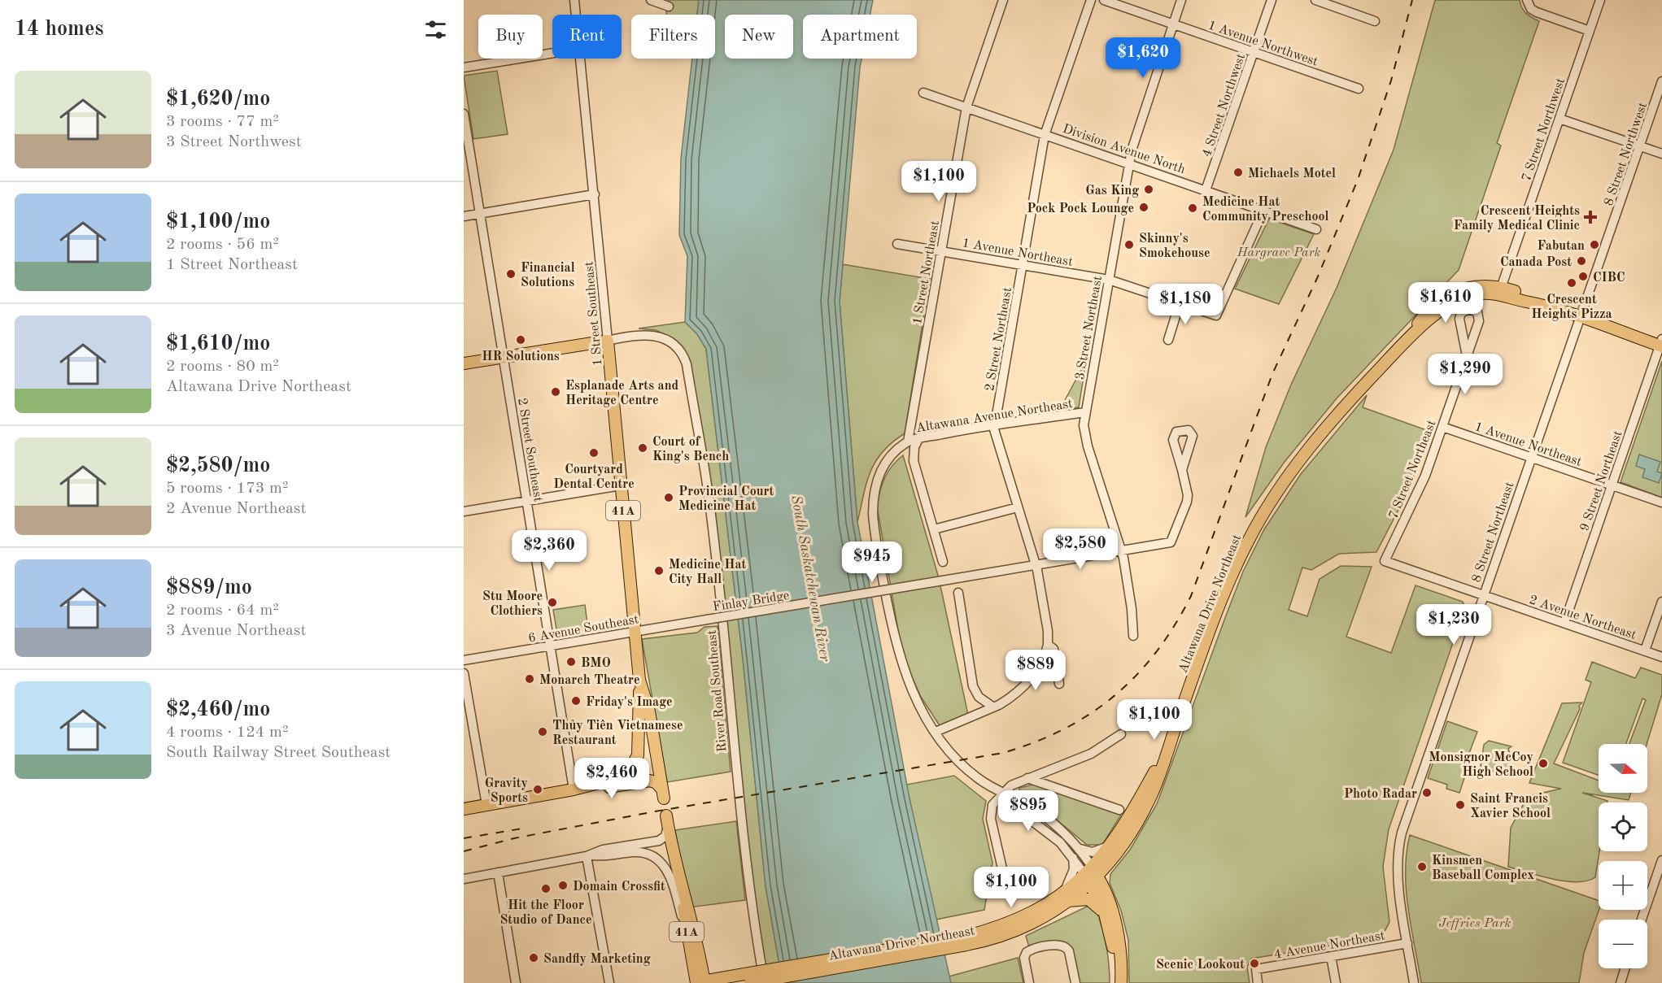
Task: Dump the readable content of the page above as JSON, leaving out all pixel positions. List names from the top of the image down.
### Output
{
  "streets": {
    "main road": ["1 Street Southeast", "41A", "Altawana Drive Northeast"],
    "street": [
      "1 Avenue Northwest",
      "4 Street Northwest",
      "7 Street Northwest",
      "Division Avenue North",
      "8 Street Northwest",
      "1 Avenue Northeast",
      "1 Street Northeast",
      "3 Street Northeast",
      "2 Street Northeast",
      "Altawana Avenue Northeast",
      "2 Street Southeast",
      "7 Street Northeast",
      "9 Street Northeast",
      "8 Street Northeast",
      "Finlay Bridge",
      "2 Avenue Northeast",
      "6 Avenue Southeast",
      "River Road Southeast",
      "4 Avenue Northeast"
    ]
  },
  "crossings": [
    ["1 Avenue Northwest", "4 Street Northwest"],
    ["1 Avenue Northwest", "3 Street Northeast"],
    ["4 Street Northwest", "Division Avenue North"],
    ["7 Street Northwest", "Altawana Drive Northeast"],
    ["Division Avenue North", "1 Avenue Northeast"],
    ["Division Avenue North", "1 Street Northeast"],
    ["Division Avenue North", "3 Street Northeast"],
    ["Division Avenue North", "2 Street Northeast"],
    ["8 Street Northwest", "8 Street Northeast"],
    ["1 Avenue Northeast", "1 Street Northeast"],
    ["1 Avenue Northeast", "3 Street Northeast"],
    ["1 Avenue Northeast", "2 Street Northeast"],
    ["1 Avenue Northeast", "7 Street Northeast"],
    ["1 Avenue Northeast", "9 Street Northeast"],
    ["1 Avenue Northeast", "8 Street Northeast"],
    ["1 Street Northeast", "Altawana Avenue Northeast"],
    ["1 Street Southeast", "2 Street Southeast"],
    ["1 Street Southeast", "6 Avenue Southeast"],
    ["1 Street Southeast", "River Road Southeast"],
    ["3 Street Northeast", "Altawana Avenue Northeast"],
    ["2 Street Northeast", "Altawana Avenue Northeast"],
    ["2 Street Northeast", "Finlay Bridge"],
    ["2 Street Southeast", "6 Avenue Southeast"],
    ["7 Street Northeast", "2 Avenue Northeast"],
    ["9 Street Northeast", "2 Avenue Northeast"],
    ["41A", "Altawana Drive Northeast"],
    ["8 Street Northeast", "2 Avenue Northeast"],
    ["8 Street Northeast", "4 Avenue Northeast"],
    ["Finlay Bridge", "6 Avenue Southeast"]
  ],
  "water": ["South Saskatchewan River"],
  "parks": ["Hargrave Park", "Jeffries Park"],
  "places": {
    "other": [
      "Michaels Motel",
      "Gas King",
      "Pock Pock Lounge",
      "Medicine Hat Community Preschool",
      "Skinny's Smokehouse",
      "Fabutan",
      "Canada Post",
      "Financial Solutions",
      "CIBC",
      "Crescent Heights Pizza",
      "HR Solutions",
      "Esplanade Arts and Heritage Centre",
      "Court of King's Bench",
      "Courtyard Dental Centre",
      "Provincial Court Medicine Hat",
      "Medicine Hat City Hall",
      "Stu Moore Clothiers",
      "BMO",
      "Monarch Theatre",
      "Friday's Image",
      "Thủy Tiên Vietnamese Restaurant",
      "Monsignor McCoy High School",
      "Gravity Sports",
      "Photo Radar",
      "Saint Francis Xavier School",
      "Kinsmen Baseball Complex",
      "Domain Crossfit",
      "Hit the Floor Studio of Dance",
      "Sandfly Marketing",
      "Scenic Lookout"
    ],
    "health": ["Crescent Heights Family Medical Clinic"]
  },
  "north": "right",
  "page": {
    "heading": "14 homes",
    "chip": [
      "Buy",
      "Rent",
      "Filters",
      "New",
      "Apartment"
    ],
    "price": [
      "$1,620",
      "$1,100",
      "$1,610",
      "$1,180",
      "$1,290",
      "$2,580",
      "$2,360",
      "$945",
      "$1,230",
      "$889",
      "$1,100",
      "$2,460",
      "$895",
      "$1,100"
    ],
    "list": [
      {
        "name": "$1,620/mo",
        "note": "3 rooms · 77 m² · 3 Street Northwest"
      },
      {
        "name": "$1,100/mo",
        "note": "2 rooms · 56 m² · 1 Street Northeast"
      },
      {
        "name": "$1,610/mo",
        "note": "2 rooms · 80 m² · Altawana Drive Northeast"
      },
      {
        "name": "$2,580/mo",
        "note": "5 rooms · 173 m² · 2 Avenue Northeast"
      },
      {
        "name": "$889/mo",
        "note": "2 rooms · 64 m² · 3 Avenue Northeast"
      },
      {
        "name": "$2,460/mo",
        "note": "4 rooms · 124 m² · South Railway Street Southeast"
      }
    ],
    "map_buttons": ["+", "−"]
  }
}
